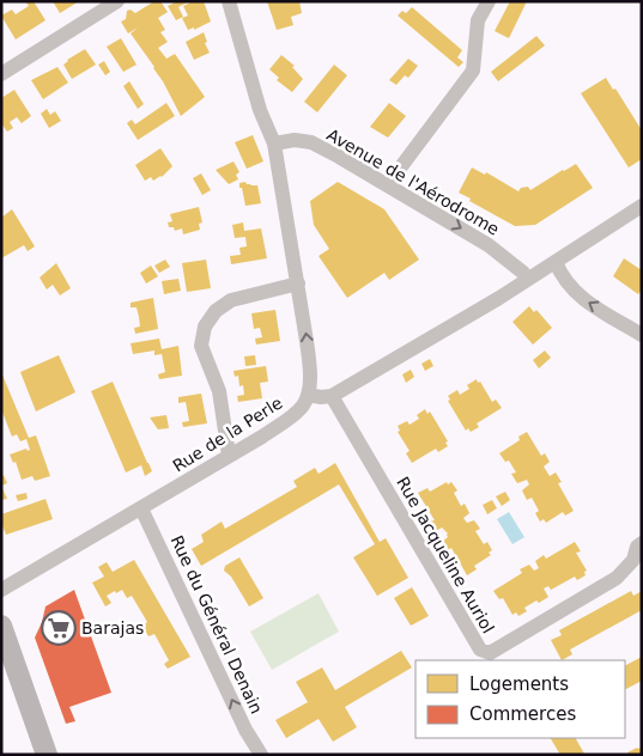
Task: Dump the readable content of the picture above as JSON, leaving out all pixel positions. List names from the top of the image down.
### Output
{
  "streets": {
    "street": [
      "Avenue de l'Aérodrome",
      "Rue de la Perle",
      "Rue Jacqueline Auriol",
      "Rue du Général Denain"
    ]
  },
  "crossings": [
    ["Rue de la Perle", "Rue du Général Denain"]
  ],
  "one_way": ["Avenue de l'Aérodrome", "Rue du Général Denain"],
  "places": {
    "supermarket": ["Barajas"]
  },
  "legend": ["Logements", "Commerces"]
}
